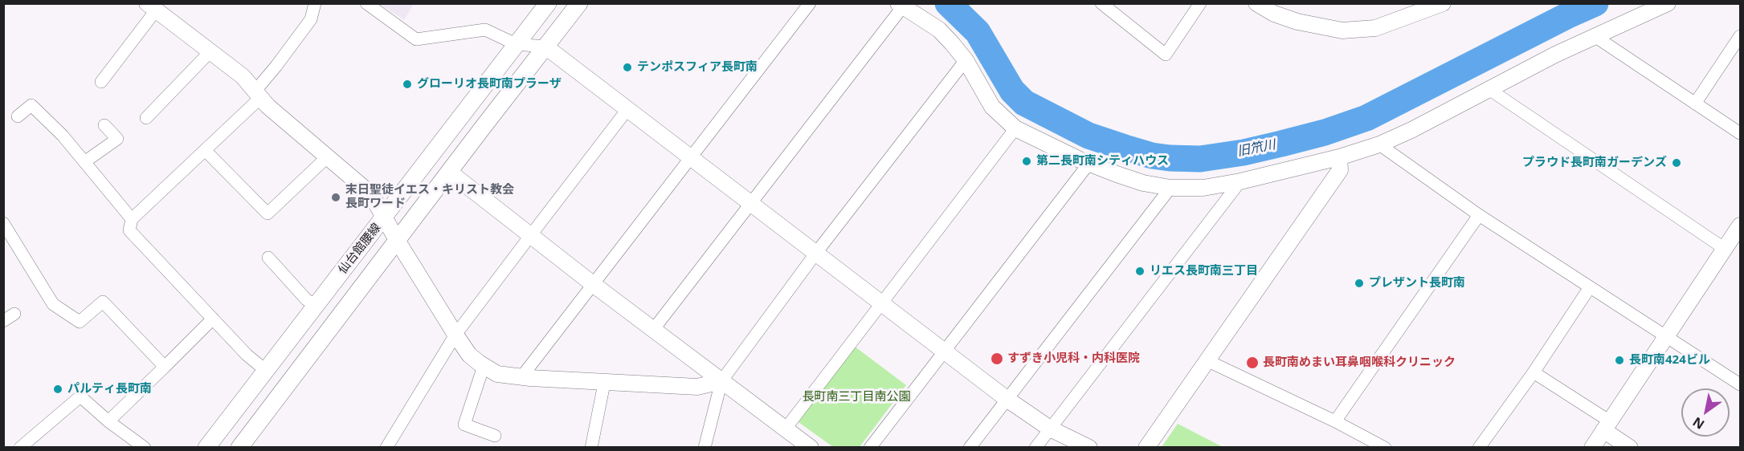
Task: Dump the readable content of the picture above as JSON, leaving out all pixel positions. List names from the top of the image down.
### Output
{
  "streets": {
    "main road": ["仙台館腰線"]
  },
  "water": ["旧笊川"],
  "parks": ["長町南三丁目南公園"],
  "places": [
    "テンポスフィア長町南",
    "グローリオ長町南プラーザ",
    "第二長町南シティハウス",
    "プラウド長町南ガーデンズ",
    "末日聖徒イエス・キリスト教会 長町ワード",
    "リエス長町南三丁目",
    "プレザント長町南",
    "すずき小児科・内科医院",
    "長町南424ビル",
    "長町南めまい耳鼻咽喉科クリニック",
    "パルティ長町南"
  ],
  "north": "bottom left"
}
